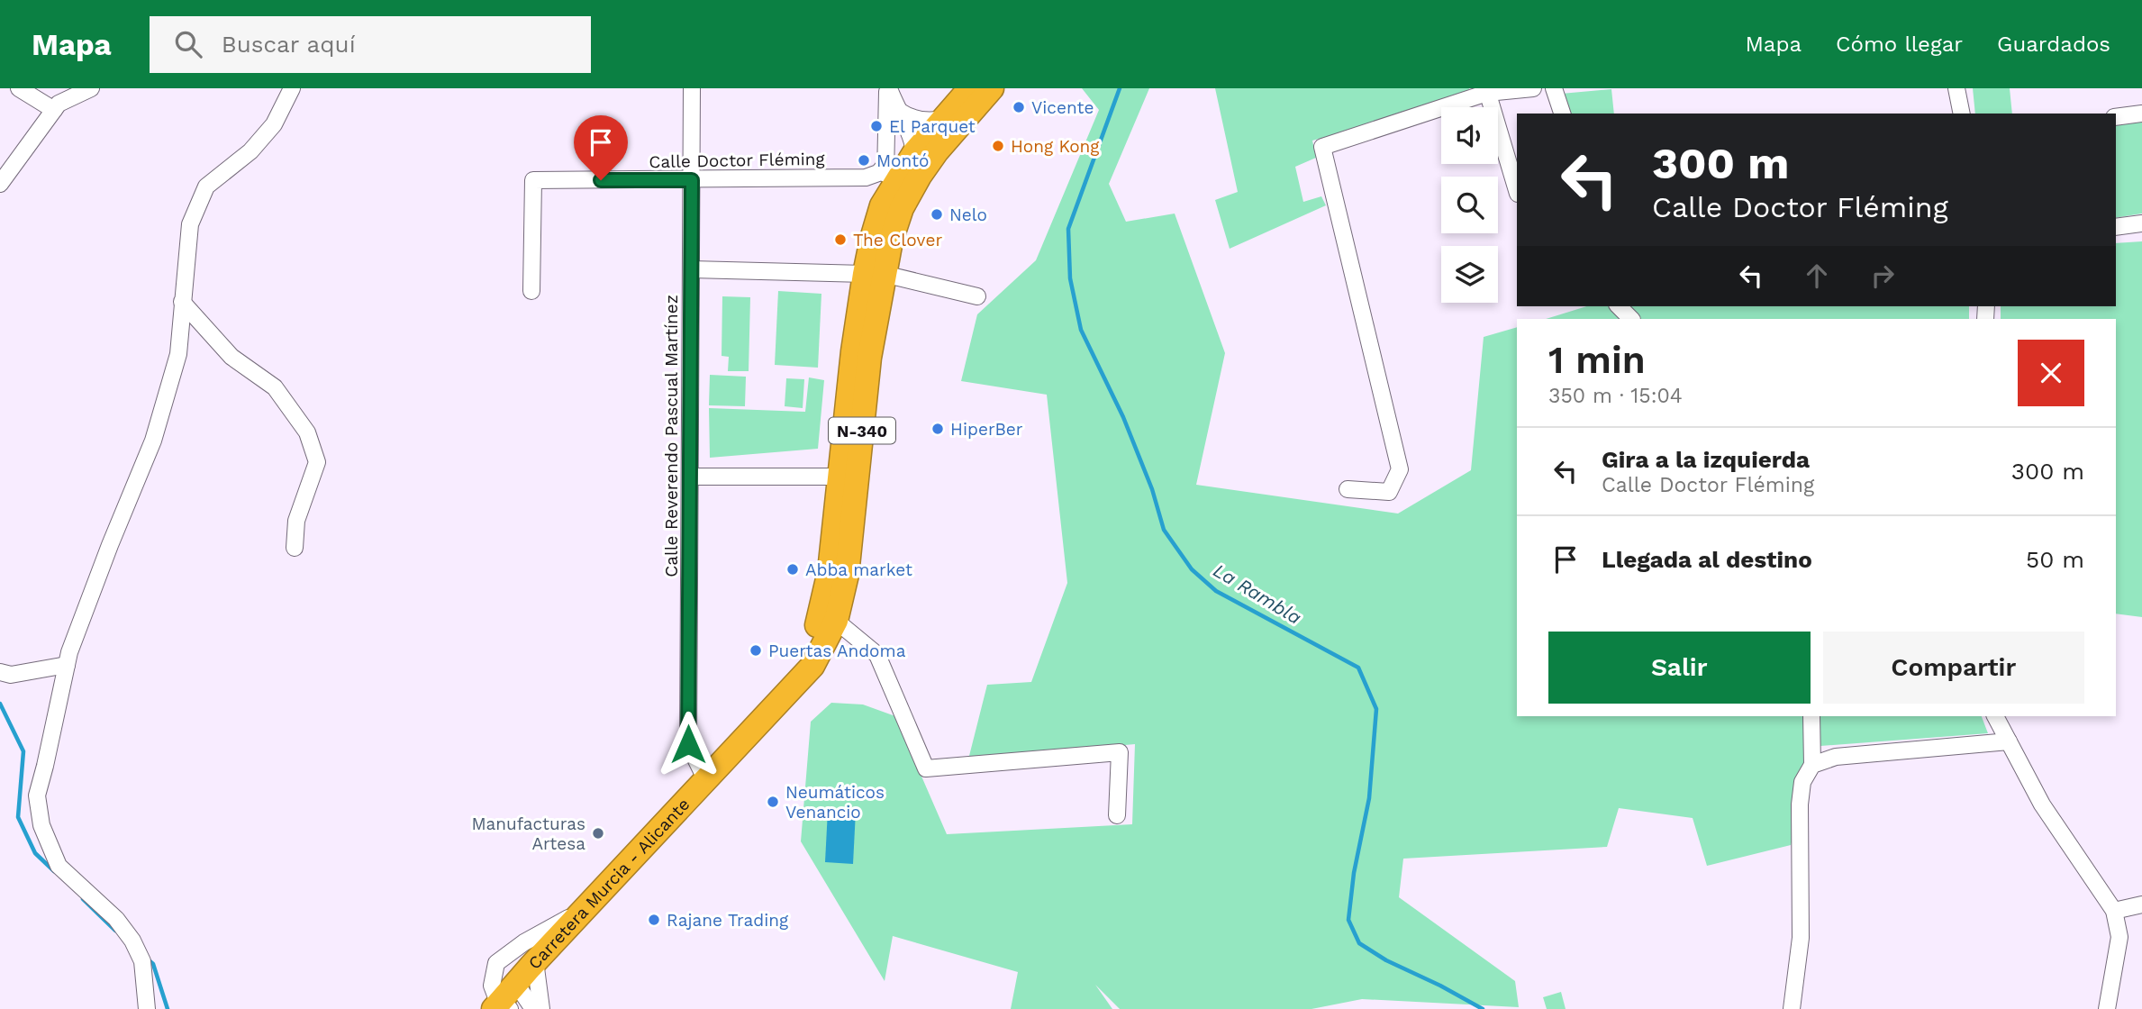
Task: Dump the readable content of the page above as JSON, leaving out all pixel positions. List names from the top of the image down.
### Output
{
  "streets": {
    "highway": ["N-340", "Carretera Murcia - Alicante"],
    "street": ["Calle Doctor Fléming", "Calle Reverendo Pascual Martínez"]
  },
  "crossings": [
    ["Calle Doctor Fléming", "Calle Reverendo Pascual Martínez"],
    ["N-340", "Carretera Murcia - Alicante"],
    ["Calle Reverendo Pascual Martínez", "Carretera Murcia - Alicante"]
  ],
  "water": ["La Rambla"],
  "places": [
    "Vicente",
    "El Parquet",
    "Hong Kong",
    "Montó",
    "Nelo",
    "The Clover",
    "HiperBer",
    "Abba market",
    "Puertas Andoma",
    "Neumáticos Venancio",
    "Manufacturas Artesa",
    "Rajane Trading"
  ],
  "page": {
    "header": "Mapa",
    "search": "Buscar aquí",
    "nav": ["Mapa", "Cómo llegar", "Guardados"],
    "turn": ["300 m", "Calle Doctor Fléming"],
    "heading": ["1 min", "350 m · 15:04"],
    "list": [
      {
        "name": "Gira a la izquierda",
        "note": "Calle Doctor Fléming",
        "value": "300 m"
      },
      {
        "name": "Llegada al destino",
        "value": "50 m"
      }
    ],
    "buttons": ["Salir", "Compartir"]
  }
}
